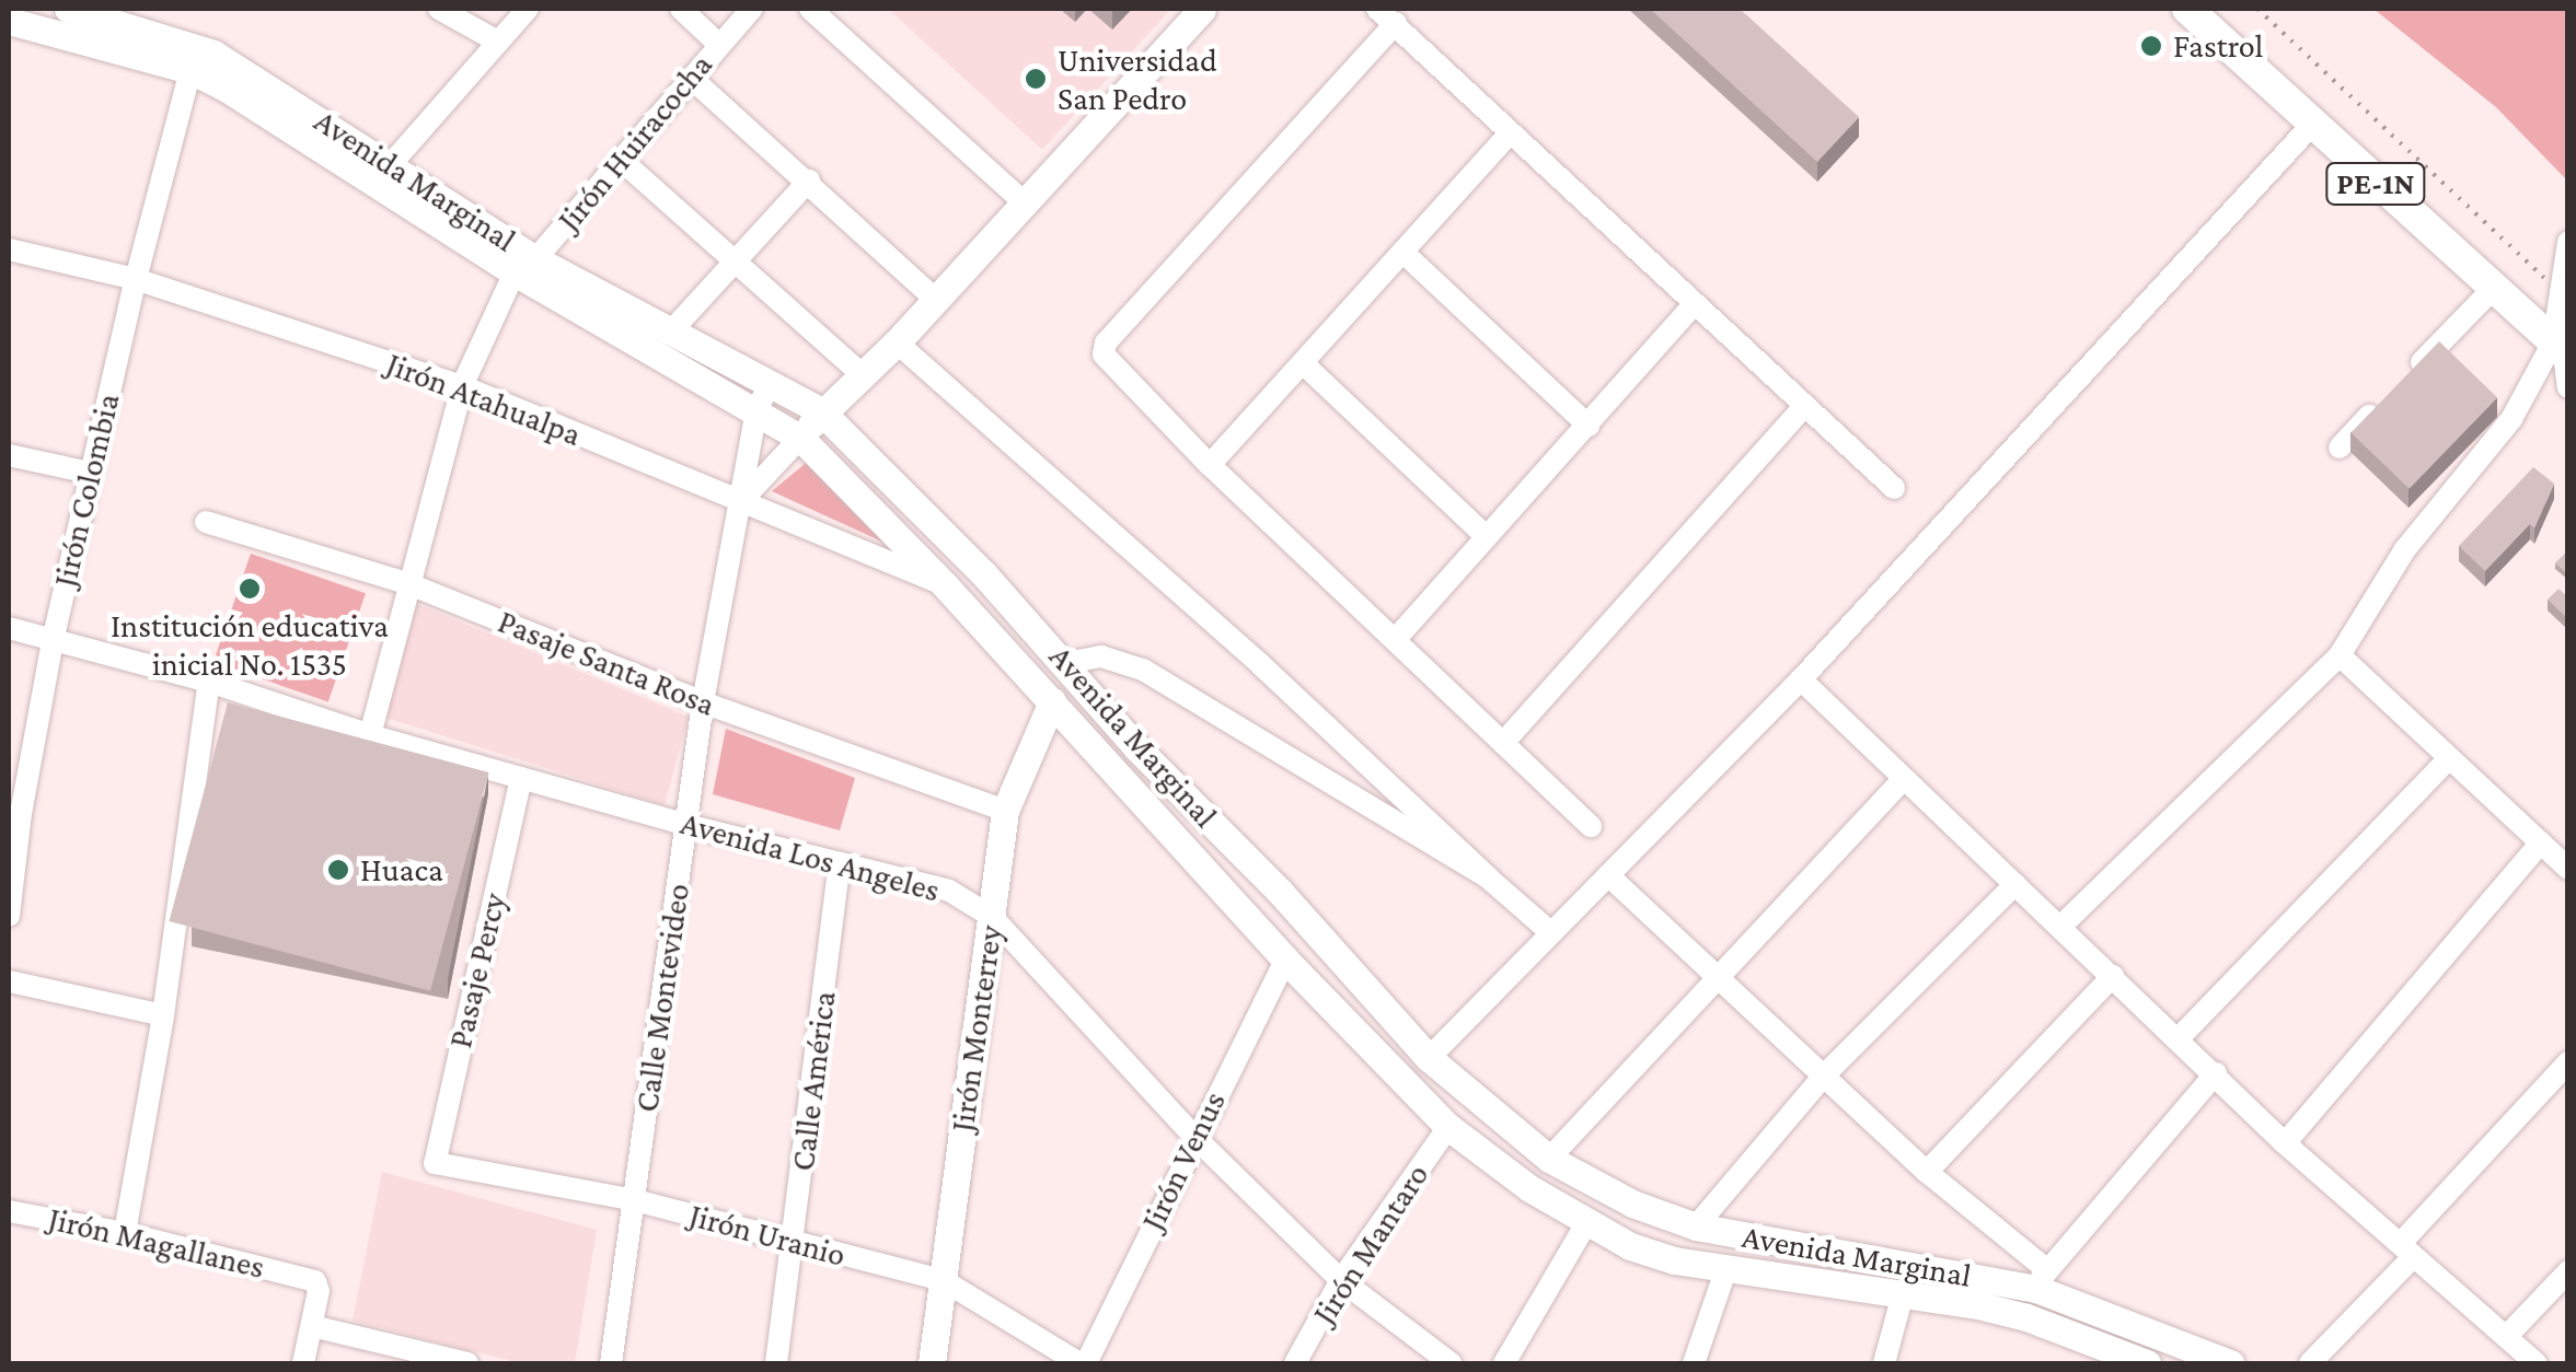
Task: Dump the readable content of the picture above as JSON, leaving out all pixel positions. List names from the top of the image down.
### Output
{
  "streets": {
    "highway": ["PE-1N"],
    "main road": ["Avenida Marginal", "Jirón Monterrey"],
    "street": [
      "Jirón Huiracocha",
      "Jirón Atahualpa",
      "Jirón Colombia",
      "Pasaje Santa Rosa",
      "Avenida Los Angeles",
      "Pasaje Percy",
      "Calle Montevideo",
      "Calle América",
      "Jirón Venus",
      "Jirón Uranio",
      "Jirón Magallanes",
      "Jirón Mantaro"
    ]
  },
  "crossings": [
    ["Jirón Huiracocha", "Avenida Marginal"],
    ["Jirón Huiracocha", "Jirón Atahualpa"],
    ["Jirón Huiracocha", "Pasaje Santa Rosa"],
    ["Jirón Huiracocha", "Avenida Los Angeles"],
    ["Avenida Marginal", "Jirón Atahualpa"],
    ["Avenida Marginal", "Jirón Colombia"],
    ["Avenida Marginal", "Calle Montevideo"],
    ["Avenida Marginal", "Jirón Monterrey"],
    ["Avenida Marginal", "Jirón Venus"],
    ["Avenida Marginal", "Jirón Mantaro"],
    ["Jirón Atahualpa", "Jirón Colombia"],
    ["Jirón Atahualpa", "Calle Montevideo"],
    ["Jirón Colombia", "Avenida Los Angeles"],
    ["Pasaje Santa Rosa", "Calle Montevideo"],
    ["Pasaje Santa Rosa", "Jirón Monterrey"],
    ["Avenida Los Angeles", "Pasaje Percy"],
    ["Avenida Los Angeles", "Calle Montevideo"],
    ["Avenida Los Angeles", "Jirón Monterrey"],
    ["Avenida Los Angeles", "Calle América"],
    ["Avenida Los Angeles", "Jirón Venus"],
    ["Avenida Los Angeles", "Jirón Mantaro"],
    ["Pasaje Percy", "Jirón Uranio"],
    ["Calle Montevideo", "Jirón Uranio"],
    ["Jirón Monterrey", "Jirón Uranio"],
    ["Calle América", "Jirón Uranio"],
    ["Jirón Venus", "Jirón Uranio"]
  ],
  "places": [
    "Fastrol",
    "Universidad San Pedro",
    "Institución educativa inicial No. 1535",
    "Huaca"
  ]
}
